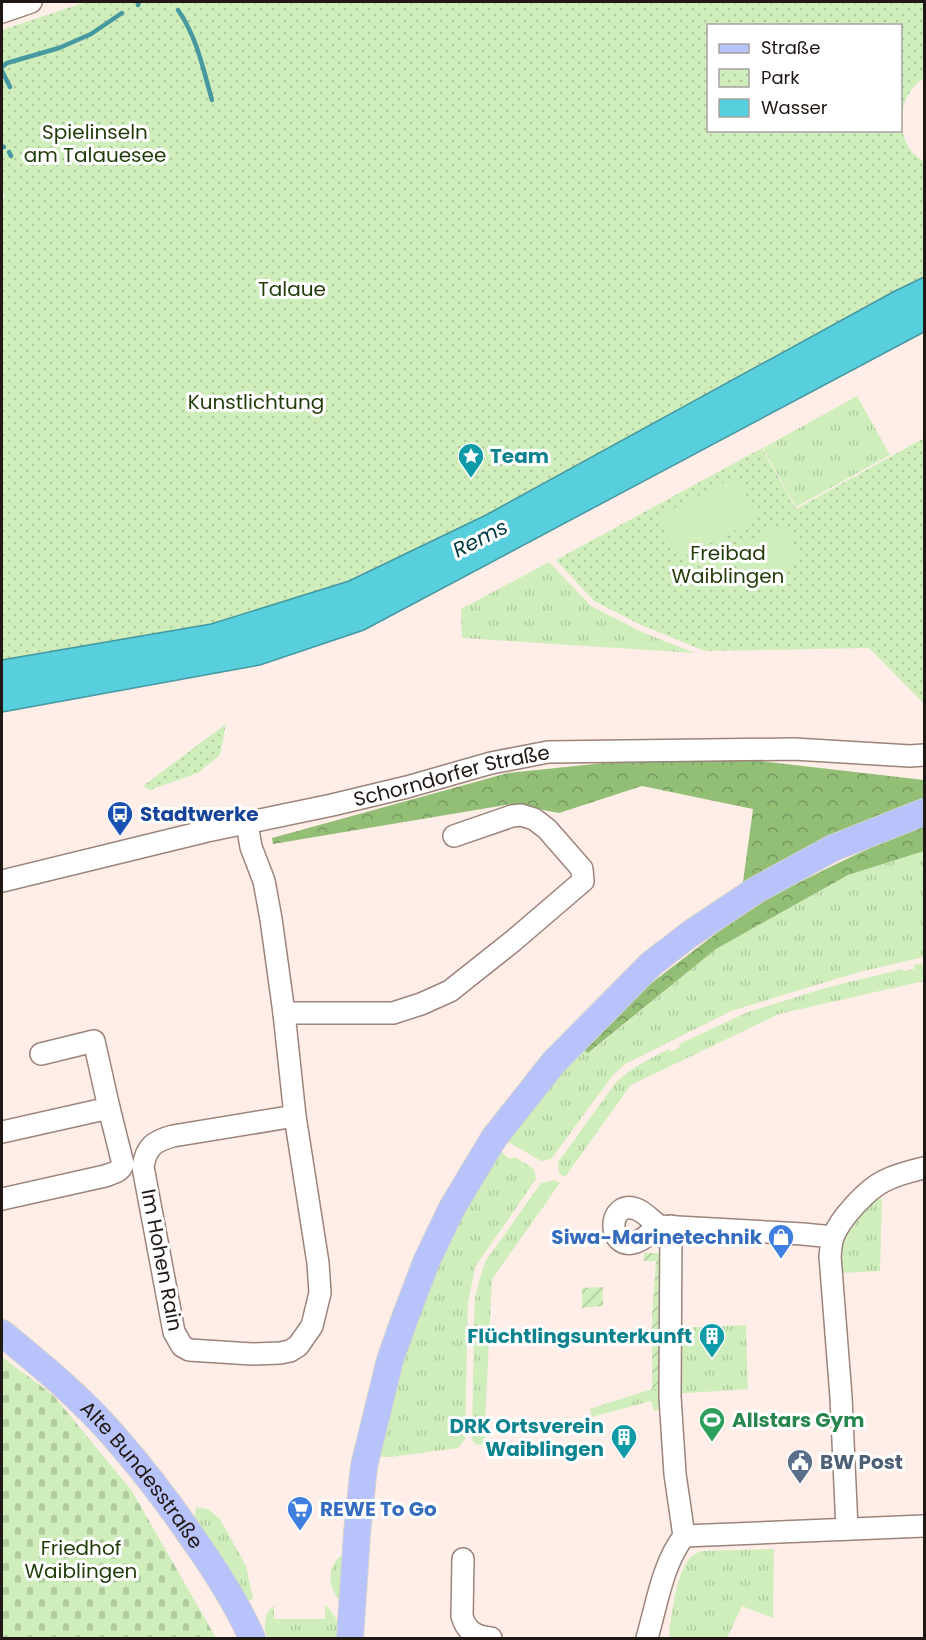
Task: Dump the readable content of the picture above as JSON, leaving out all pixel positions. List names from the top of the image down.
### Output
{
  "streets": {
    "main road": ["Alte Bundesstraße"],
    "street": ["Schorndorfer Straße", "Im Hohen Rain"]
  },
  "crossings": [
    ["Schorndorfer Straße", "Im Hohen Rain"]
  ],
  "water": ["Rems"],
  "parks": [
    "Spielinseln am Talauesee",
    "Talaue",
    "Kunstlichtung",
    "Freibad Waiblingen",
    "Friedhof Waiblingen"
  ],
  "places": {
    "place": ["Team"],
    "bus stop": ["Stadtwerke"],
    "shop": ["Siwa-Marinetechnik"],
    "building": ["Flüchtlingsunterkunft", "DRK Ortsverein Waiblingen"],
    "sports": ["Allstars Gym"],
    "public building": ["BW Post"],
    "supermarket": ["REWE To Go"]
  },
  "legend": ["Straße", "Park", "Wasser"]
}
